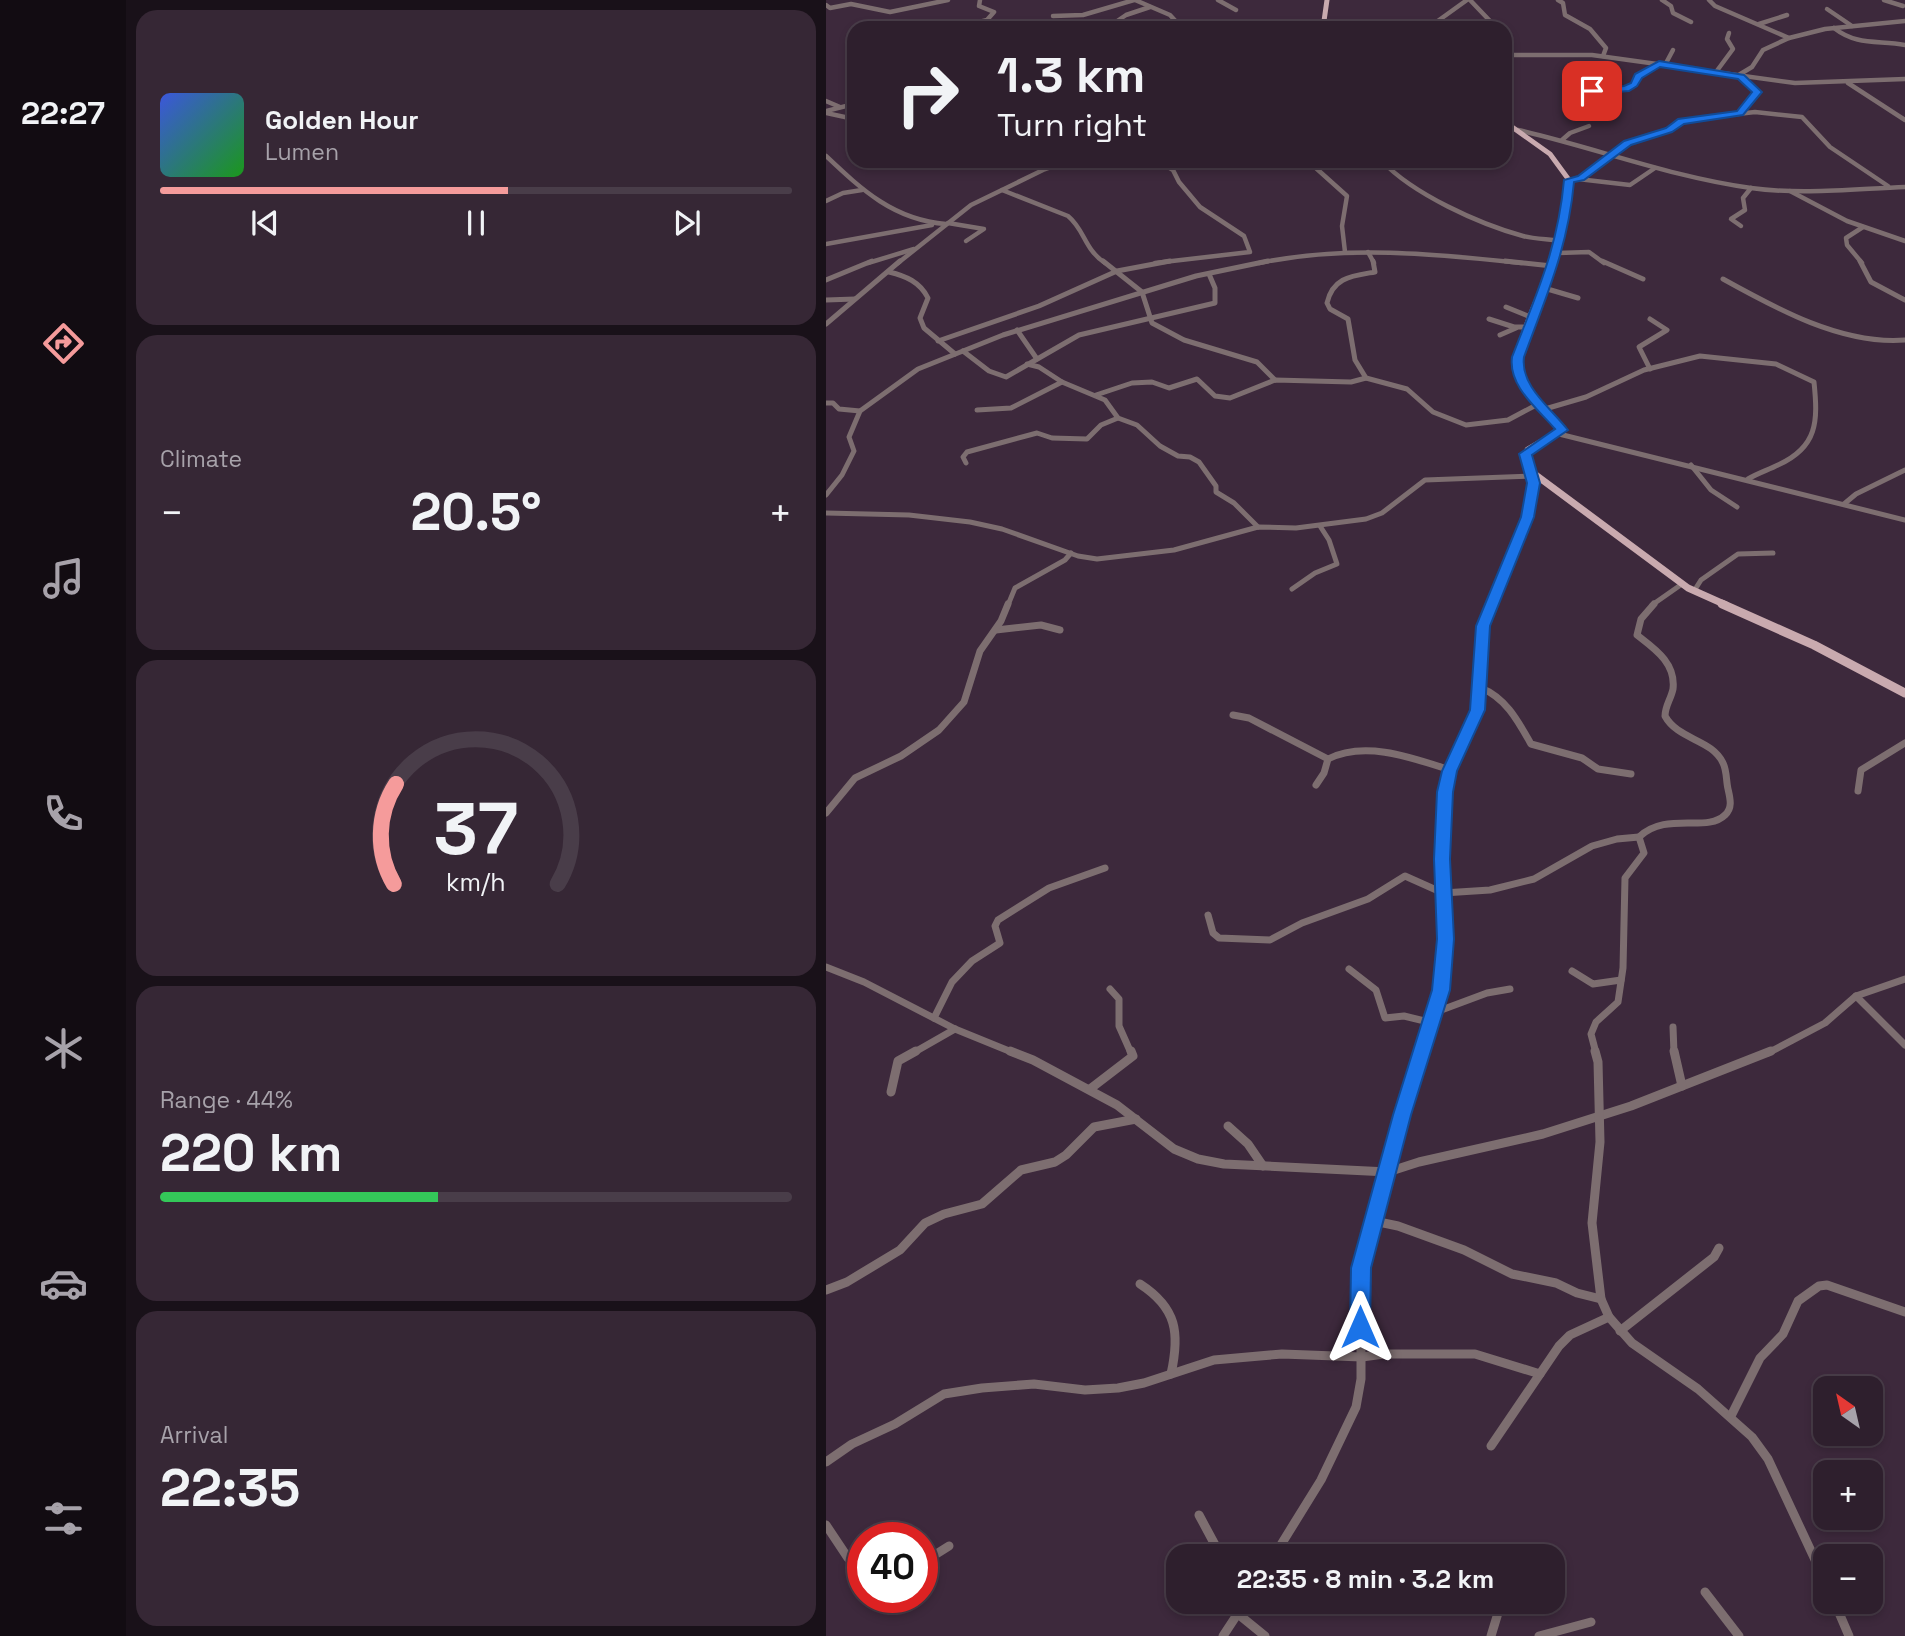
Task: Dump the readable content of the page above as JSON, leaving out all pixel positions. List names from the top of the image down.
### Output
{
  "north": "top left",
  "page": {
    "tabs": "22:27",
    "turn": ["1.3 km", "Turn right"],
    "song": ["Golden Hour", "Lumen"],
    "tile": [
      "Climate",
      ["Range · 44%", "220 km"],
      ["Arrival", "22:35"]
    ],
    "heat": ["−", "20.5°", "+"],
    "map_buttons": ["+", "−"],
    "limit": "40",
    "trip": "22:35 · 8 min · 3.2 km",
    "gauge": ["37", "km/h"]
  }
}
